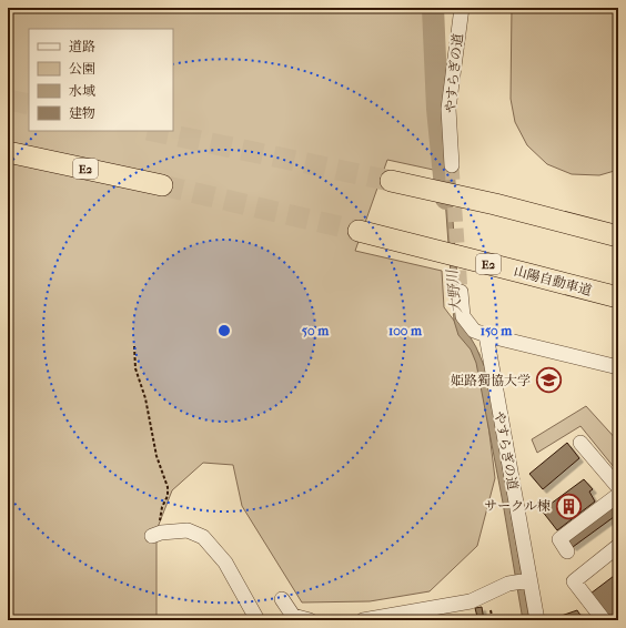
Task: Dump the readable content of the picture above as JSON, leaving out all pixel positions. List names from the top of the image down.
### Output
{
  "streets": {
    "highway": ["E2", "山陽自動車道"],
    "lane": ["やすらぎの道"]
  },
  "water": ["大野川"],
  "places": {
    "school or university": ["姫路獨協大学"],
    "building": ["サークル楝"]
  },
  "legend": [
    "道路",
    "公園",
    "水域",
    "建物"
  ],
  "rings": ["50 m", "100 m", "150 m"]
}
